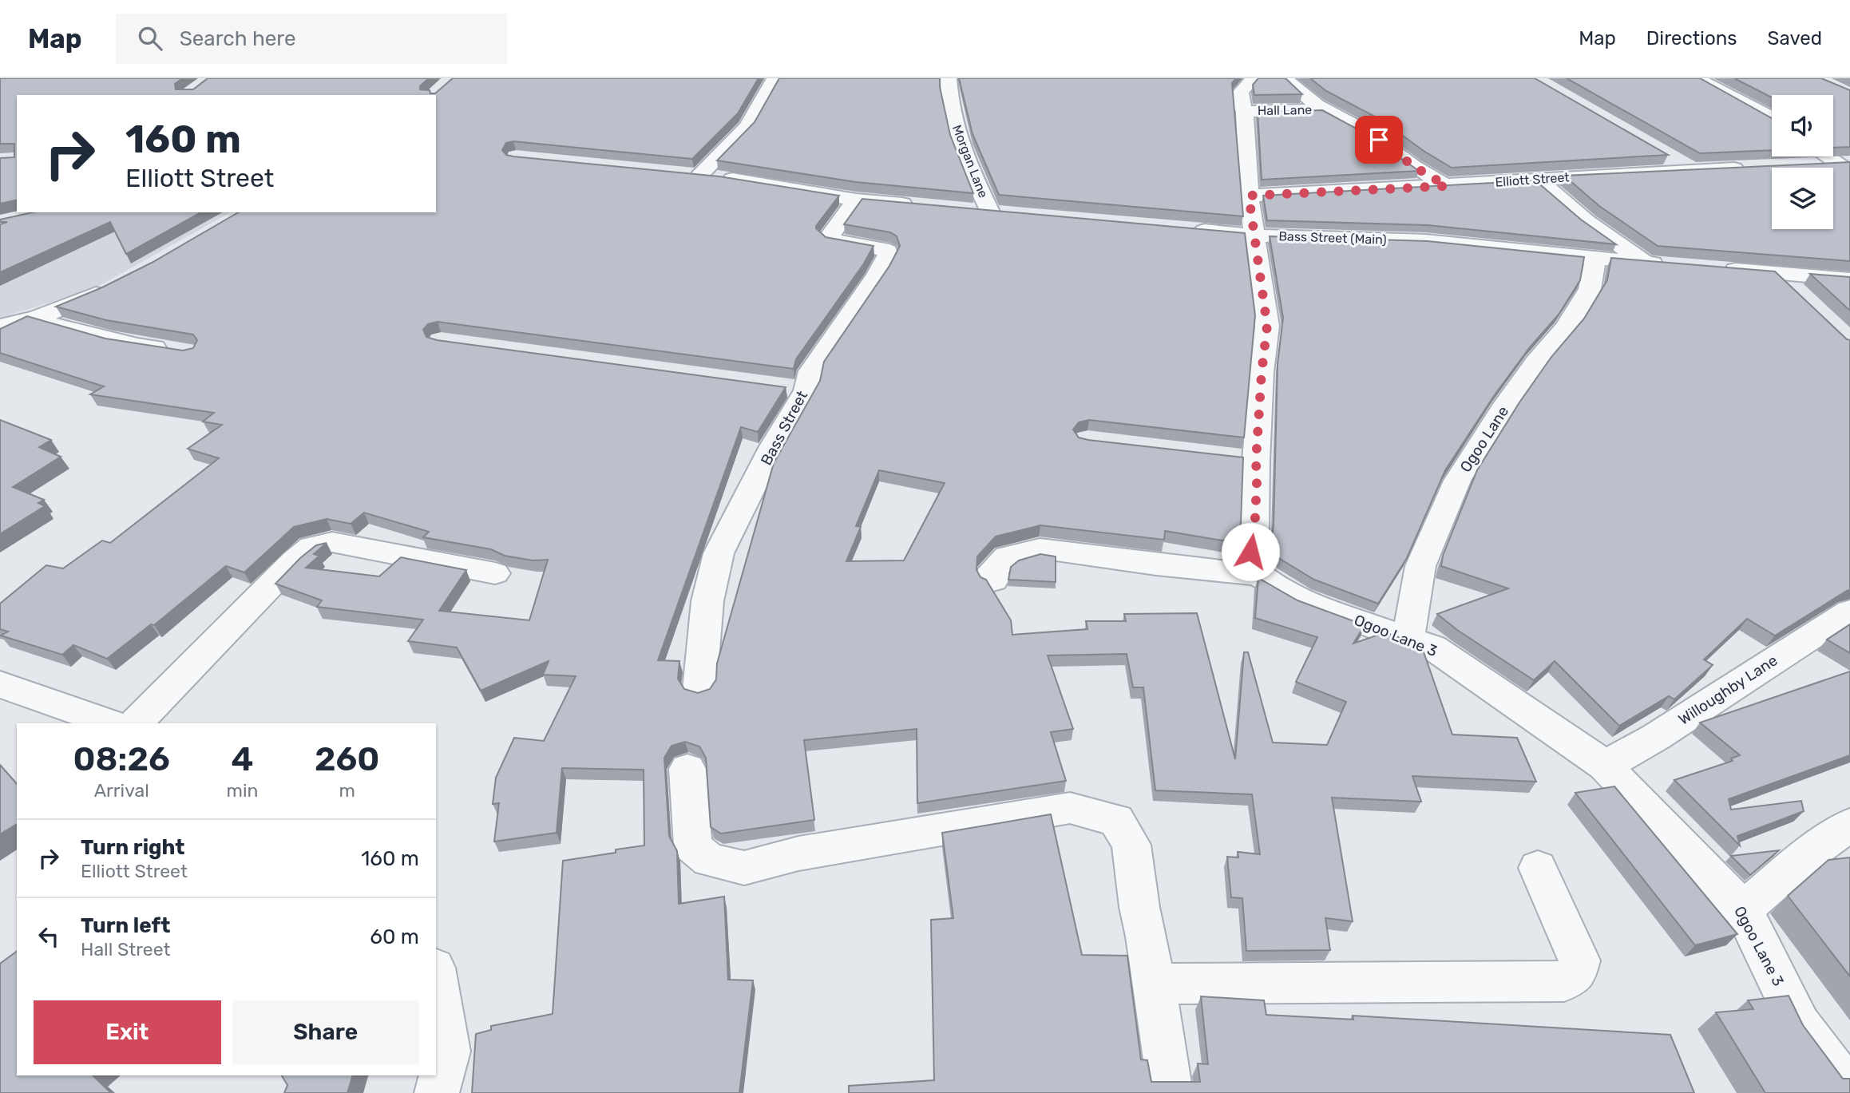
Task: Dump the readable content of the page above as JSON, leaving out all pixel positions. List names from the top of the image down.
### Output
{
  "streets": {
    "street": [
      "Hall Lane",
      "Morgan Lane",
      "Elliott Street",
      "Bass Street (Main)",
      "Bass Street",
      "Ogoo Lane",
      "Ogoo Lane 3",
      "Willoughby Lane"
    ]
  },
  "crossings": [
    ["Bass Street (Main)", "Ogoo Lane"],
    ["Ogoo Lane", "Ogoo Lane 3"],
    ["Ogoo Lane 3", "Willoughby Lane"]
  ],
  "page": {
    "header": "Map",
    "search": "Search here",
    "nav": ["Map", "Directions", "Saved"],
    "turn": ["160 m", "Elliott Street"],
    "eta": [
      "08:26",
      "Arrival",
      "4",
      "min",
      "260",
      "m"
    ],
    "list": [
      {
        "name": "Turn right",
        "note": "Elliott Street",
        "value": "160 m"
      },
      {
        "name": "Turn left",
        "note": "Hall Street",
        "value": "60 m"
      }
    ],
    "buttons": ["Exit", "Share"]
  }
}
